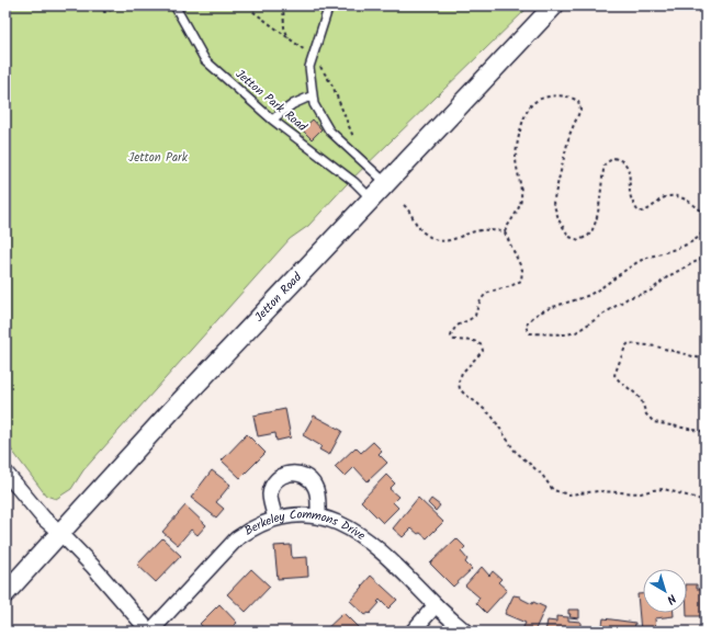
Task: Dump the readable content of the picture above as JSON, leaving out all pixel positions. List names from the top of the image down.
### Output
{
  "streets": {
    "street": ["Jetton Road", "Berkeley Commons Drive"],
    "lane": ["Jetton Park Road"]
  },
  "crossings": [
    ["Jetton Park Road", "Jetton Road"]
  ],
  "parks": ["Jetton Park"],
  "north": "bottom right"
}
